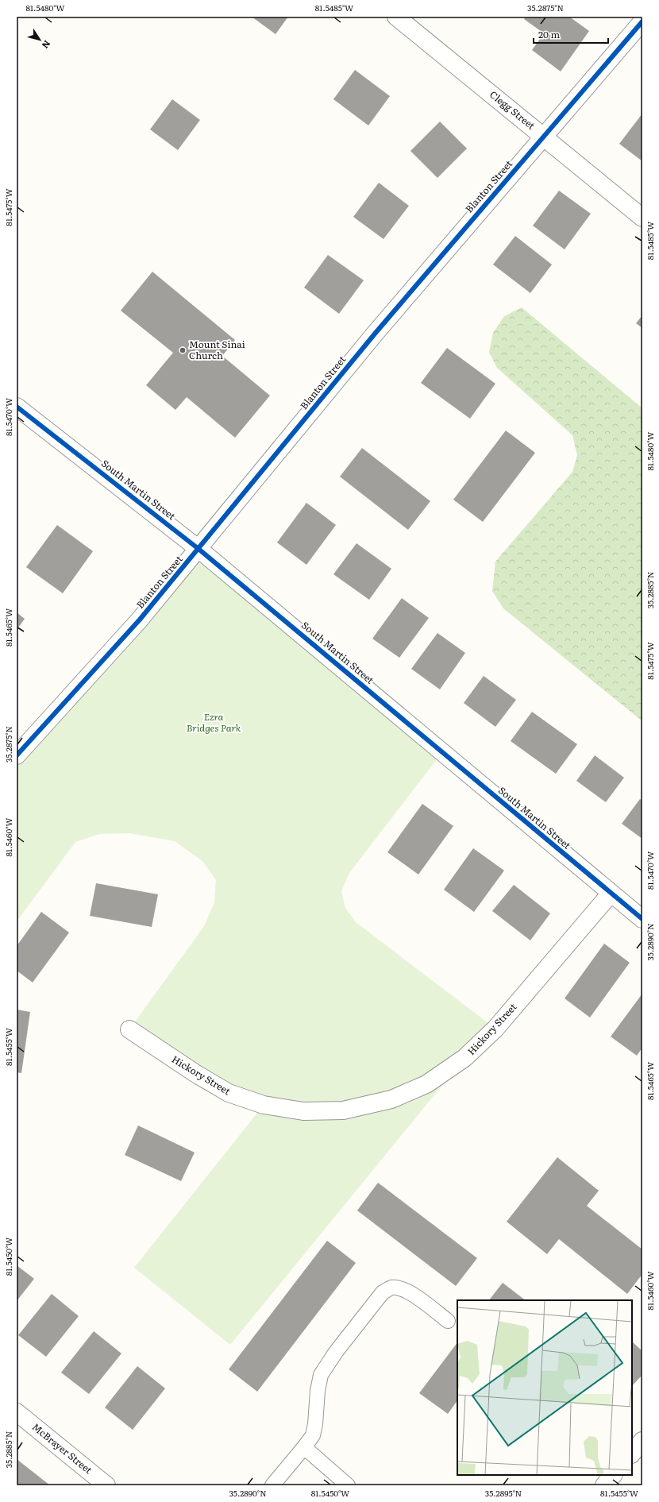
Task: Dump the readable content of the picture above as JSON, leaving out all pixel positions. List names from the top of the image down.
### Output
{
  "streets": {
    "street": [
      "Clegg Street",
      "Blanton Street",
      "South Martin Street",
      "Hickory Street",
      "McBrayer Street"
    ]
  },
  "crossings": [
    ["Clegg Street", "Blanton Street"],
    ["Blanton Street", "South Martin Street"],
    ["South Martin Street", "Hickory Street"]
  ],
  "parks": ["Ezra Bridges Park"],
  "places": ["Mount Sinai Church"],
  "scale_bar": "20 m",
  "north": "bottom right",
  "coordinates": [
    "81.5480°W",
    "81.5485°W",
    "35.2875°N",
    "81.5475°W",
    "81.5470°W",
    "35.2885°N",
    "81.5465°W",
    "81.5460°W",
    "35.2890°N",
    "81.5455°W",
    "81.5450°W",
    "35.2895°N"
  ]
}
